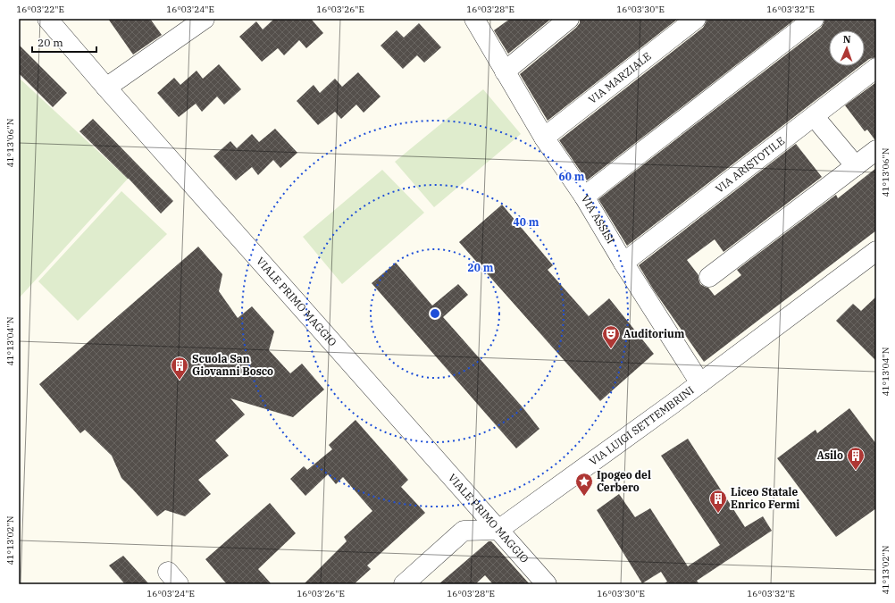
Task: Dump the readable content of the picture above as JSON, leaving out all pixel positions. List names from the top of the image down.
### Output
{
  "streets": {
    "street": [
      "VIA MARZIALE",
      "VIA ARISTOTILE",
      "VIA ASSISI",
      "VIALE PRIMO MAGGIO",
      "VIA LUIGI SETTEMBRINI"
    ]
  },
  "crossings": [
    ["VIA MARZIALE", "VIA ASSISI"],
    ["VIA ARISTOTILE", "VIA ASSISI"],
    ["VIA ASSISI", "VIA LUIGI SETTEMBRINI"],
    ["VIALE PRIMO MAGGIO", "VIA LUIGI SETTEMBRINI"]
  ],
  "places": {
    "theatre": ["Auditorium"],
    "building": ["Scuola San Giovanni Bosco", "Asilo", "Liceo Statale Enrico Fermi"],
    "place": ["Ipogeo del Cerbero"]
  },
  "scale_bar": "20 m",
  "north": "top",
  "coordinates": [
    "16°03'22\"E",
    "16°03'24\"E",
    "16°03'26\"E",
    "16°03'28\"E",
    "16°03'30\"E",
    "16°03'32\"E",
    "41°13'06\"N",
    "41°13'04\"N",
    "41°13'02\"N"
  ],
  "rings": ["60 m", "40 m", "20 m"]
}
